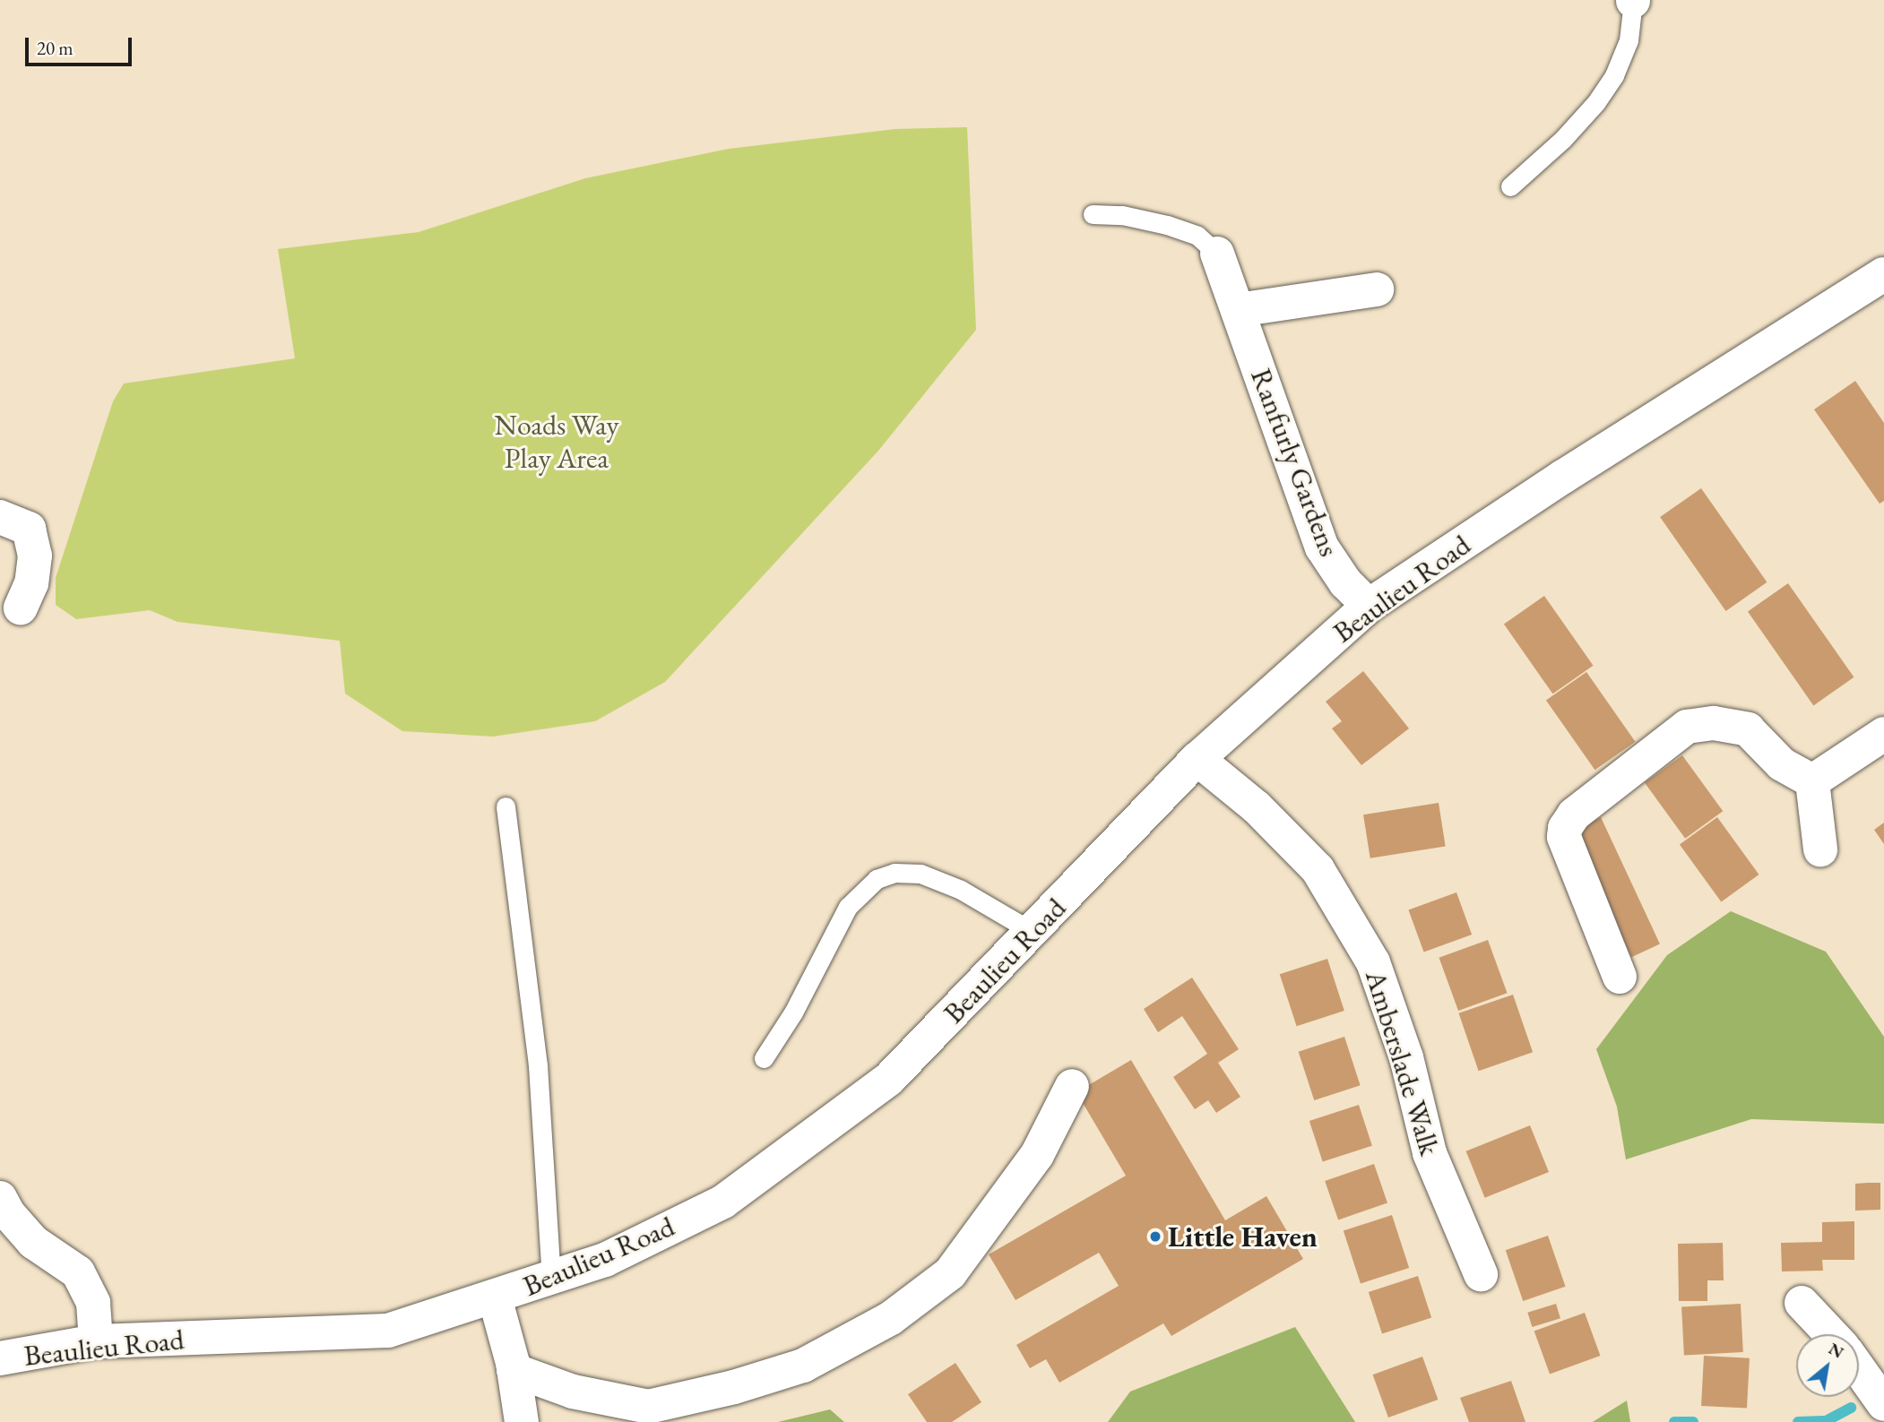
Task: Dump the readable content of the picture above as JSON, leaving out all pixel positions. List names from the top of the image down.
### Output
{
  "streets": {
    "street": ["Ranfurly Gardens", "Beaulieu Road", "Amberslade Walk"]
  },
  "crossings": [
    ["Ranfurly Gardens", "Beaulieu Road"],
    ["Beaulieu Road", "Amberslade Walk"]
  ],
  "parks": ["Noads Way Play Area"],
  "places": ["Little Haven"],
  "scale_bar": "20 m",
  "north": "top right"
}
